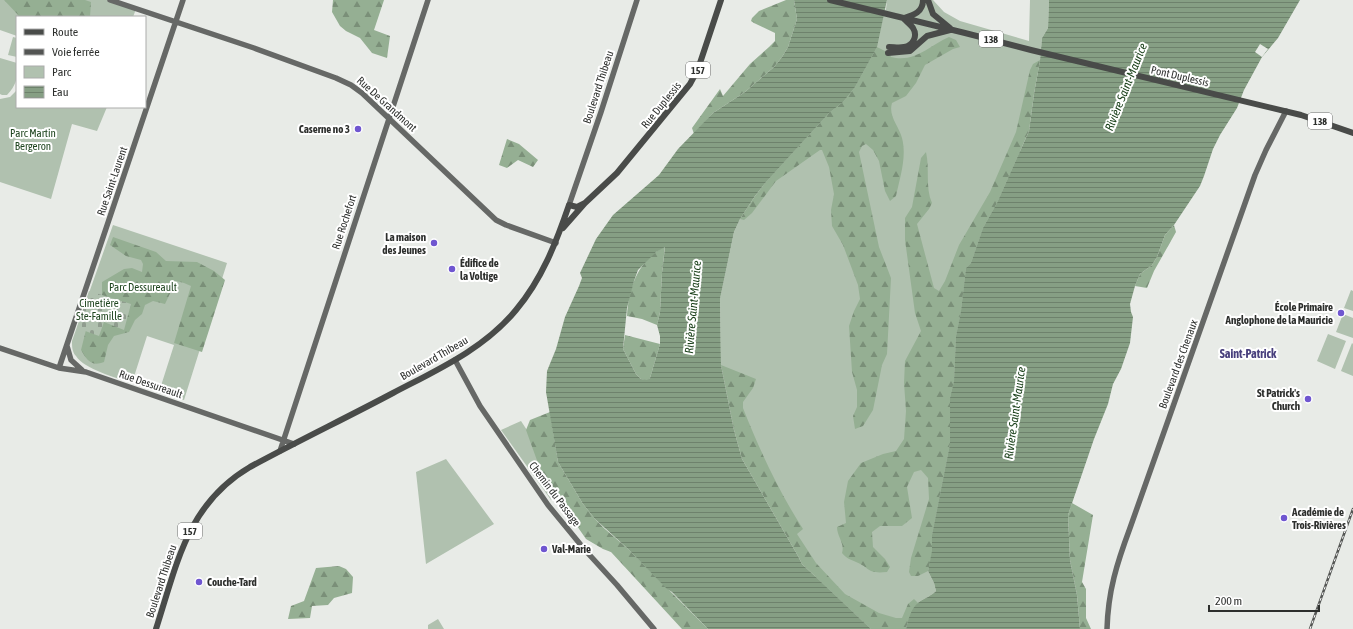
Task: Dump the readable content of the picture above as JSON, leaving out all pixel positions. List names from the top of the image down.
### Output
{
  "streets": {
    "main road": [
      "138",
      "157",
      "Pont Duplessis",
      "Boulevard Thibeau",
      "Rue Duplessis"
    ],
    "street": [
      "Rue De Grandmont",
      "Rue Saint-Laurent",
      "Rue Rochefort",
      "Boulevard des Chenaux",
      "Rue Dessureault",
      "Chemin du Passage"
    ]
  },
  "crossings": [
    ["138", "Pont Duplessis"],
    ["138", "Boulevard des Chenaux"],
    ["Pont Duplessis", "Boulevard des Chenaux"],
    ["Boulevard Thibeau", "Rue De Grandmont"],
    ["Boulevard Thibeau", "Rue Duplessis"],
    ["Boulevard Thibeau", "Rue Rochefort"],
    ["Boulevard Thibeau", "Rue Dessureault"],
    ["Boulevard Thibeau", "Chemin du Passage"],
    ["Rue De Grandmont", "Rue Saint-Laurent"],
    ["Rue De Grandmont", "Rue Rochefort"],
    ["Rue Saint-Laurent", "Rue Dessureault"],
    ["Rue Rochefort", "Rue Dessureault"]
  ],
  "districts": ["Saint-Patrick"],
  "water": ["Rivière Saint-Maurice"],
  "parks": ["Parc Martin Bergeron", "Parc Dessureault", "Cimetière Ste-Famille"],
  "places": [
    "Caserne no 3",
    "La maison des Jeunes",
    "Édifice de la Voltige",
    "École Primaire Anglophone de la Mauricie",
    "St Patrick's Church",
    "Académie de Trois-Rivières",
    "Val-Marie",
    "Couche-Tard"
  ],
  "legend": [
    "Route",
    "Voie ferrée",
    "Parc",
    "Eau"
  ],
  "scale_bar": "200 m"
}
